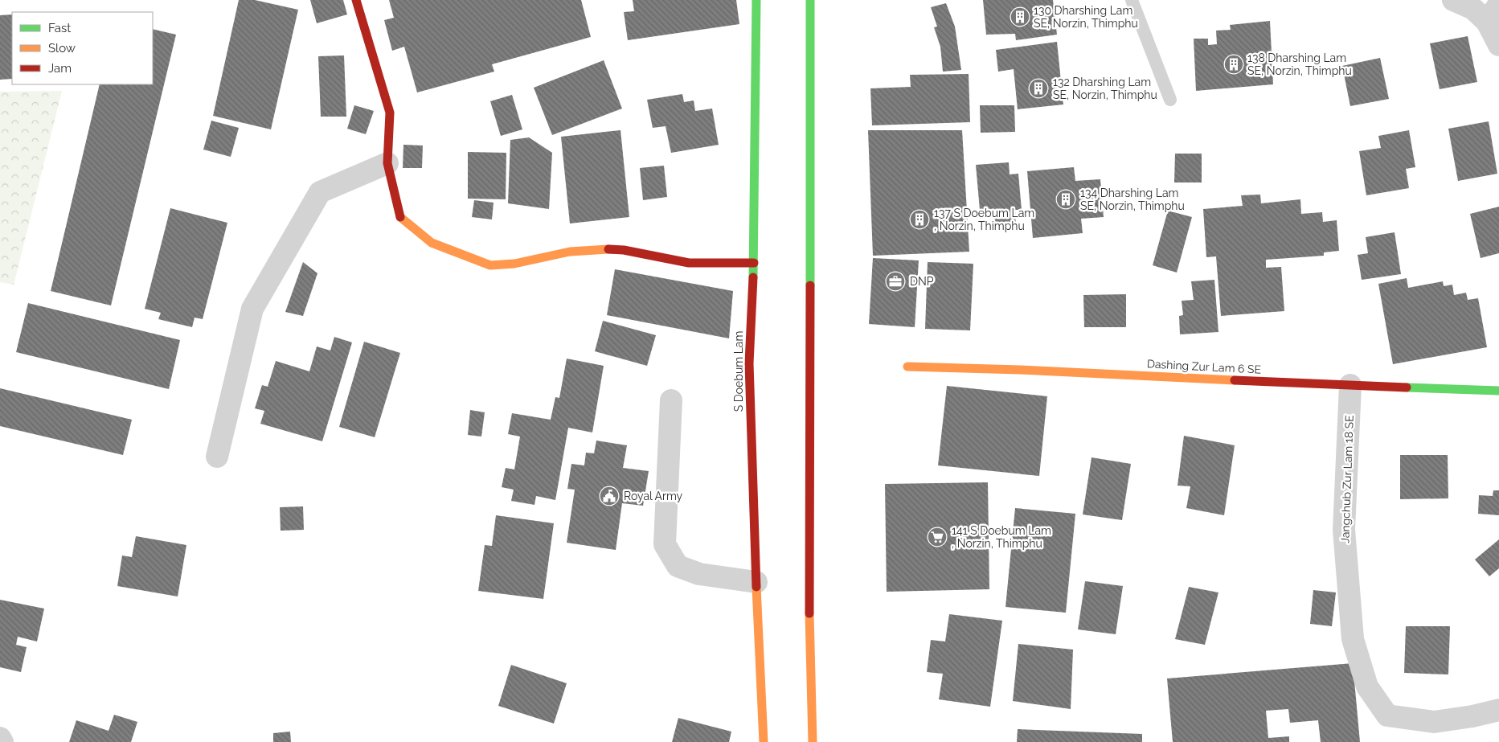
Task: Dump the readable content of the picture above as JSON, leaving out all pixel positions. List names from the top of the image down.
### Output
{
  "streets": {
    "main road": ["Dashing Zur Lam 6 SE", "S Doebum Lam"],
    "street": ["Jangchub Zur Lam 18 SE"]
  },
  "crossings": [
    ["Dashing Zur Lam 6 SE", "Jangchub Zur Lam 18 SE"]
  ],
  "places": {
    "building": [
      "130 Dharshing Lam SE, Norzin, Thimphu",
      "138 Dharshing Lam SE, Norzin, Thimphu",
      "132 Dharshing Lam SE, Norzin, Thimphu",
      "134 Dharshing Lam SE, Norzin, Thimphu",
      "137 S Doebum Lam , Norzin, Thimphu"
    ],
    "office": ["DNP"],
    "public building": ["Royal Army"],
    "supermarket": ["141 S Doebum Lam , Norzin, Thimphu"]
  },
  "legend": ["Fast", "Slow", "Jam"]
}
